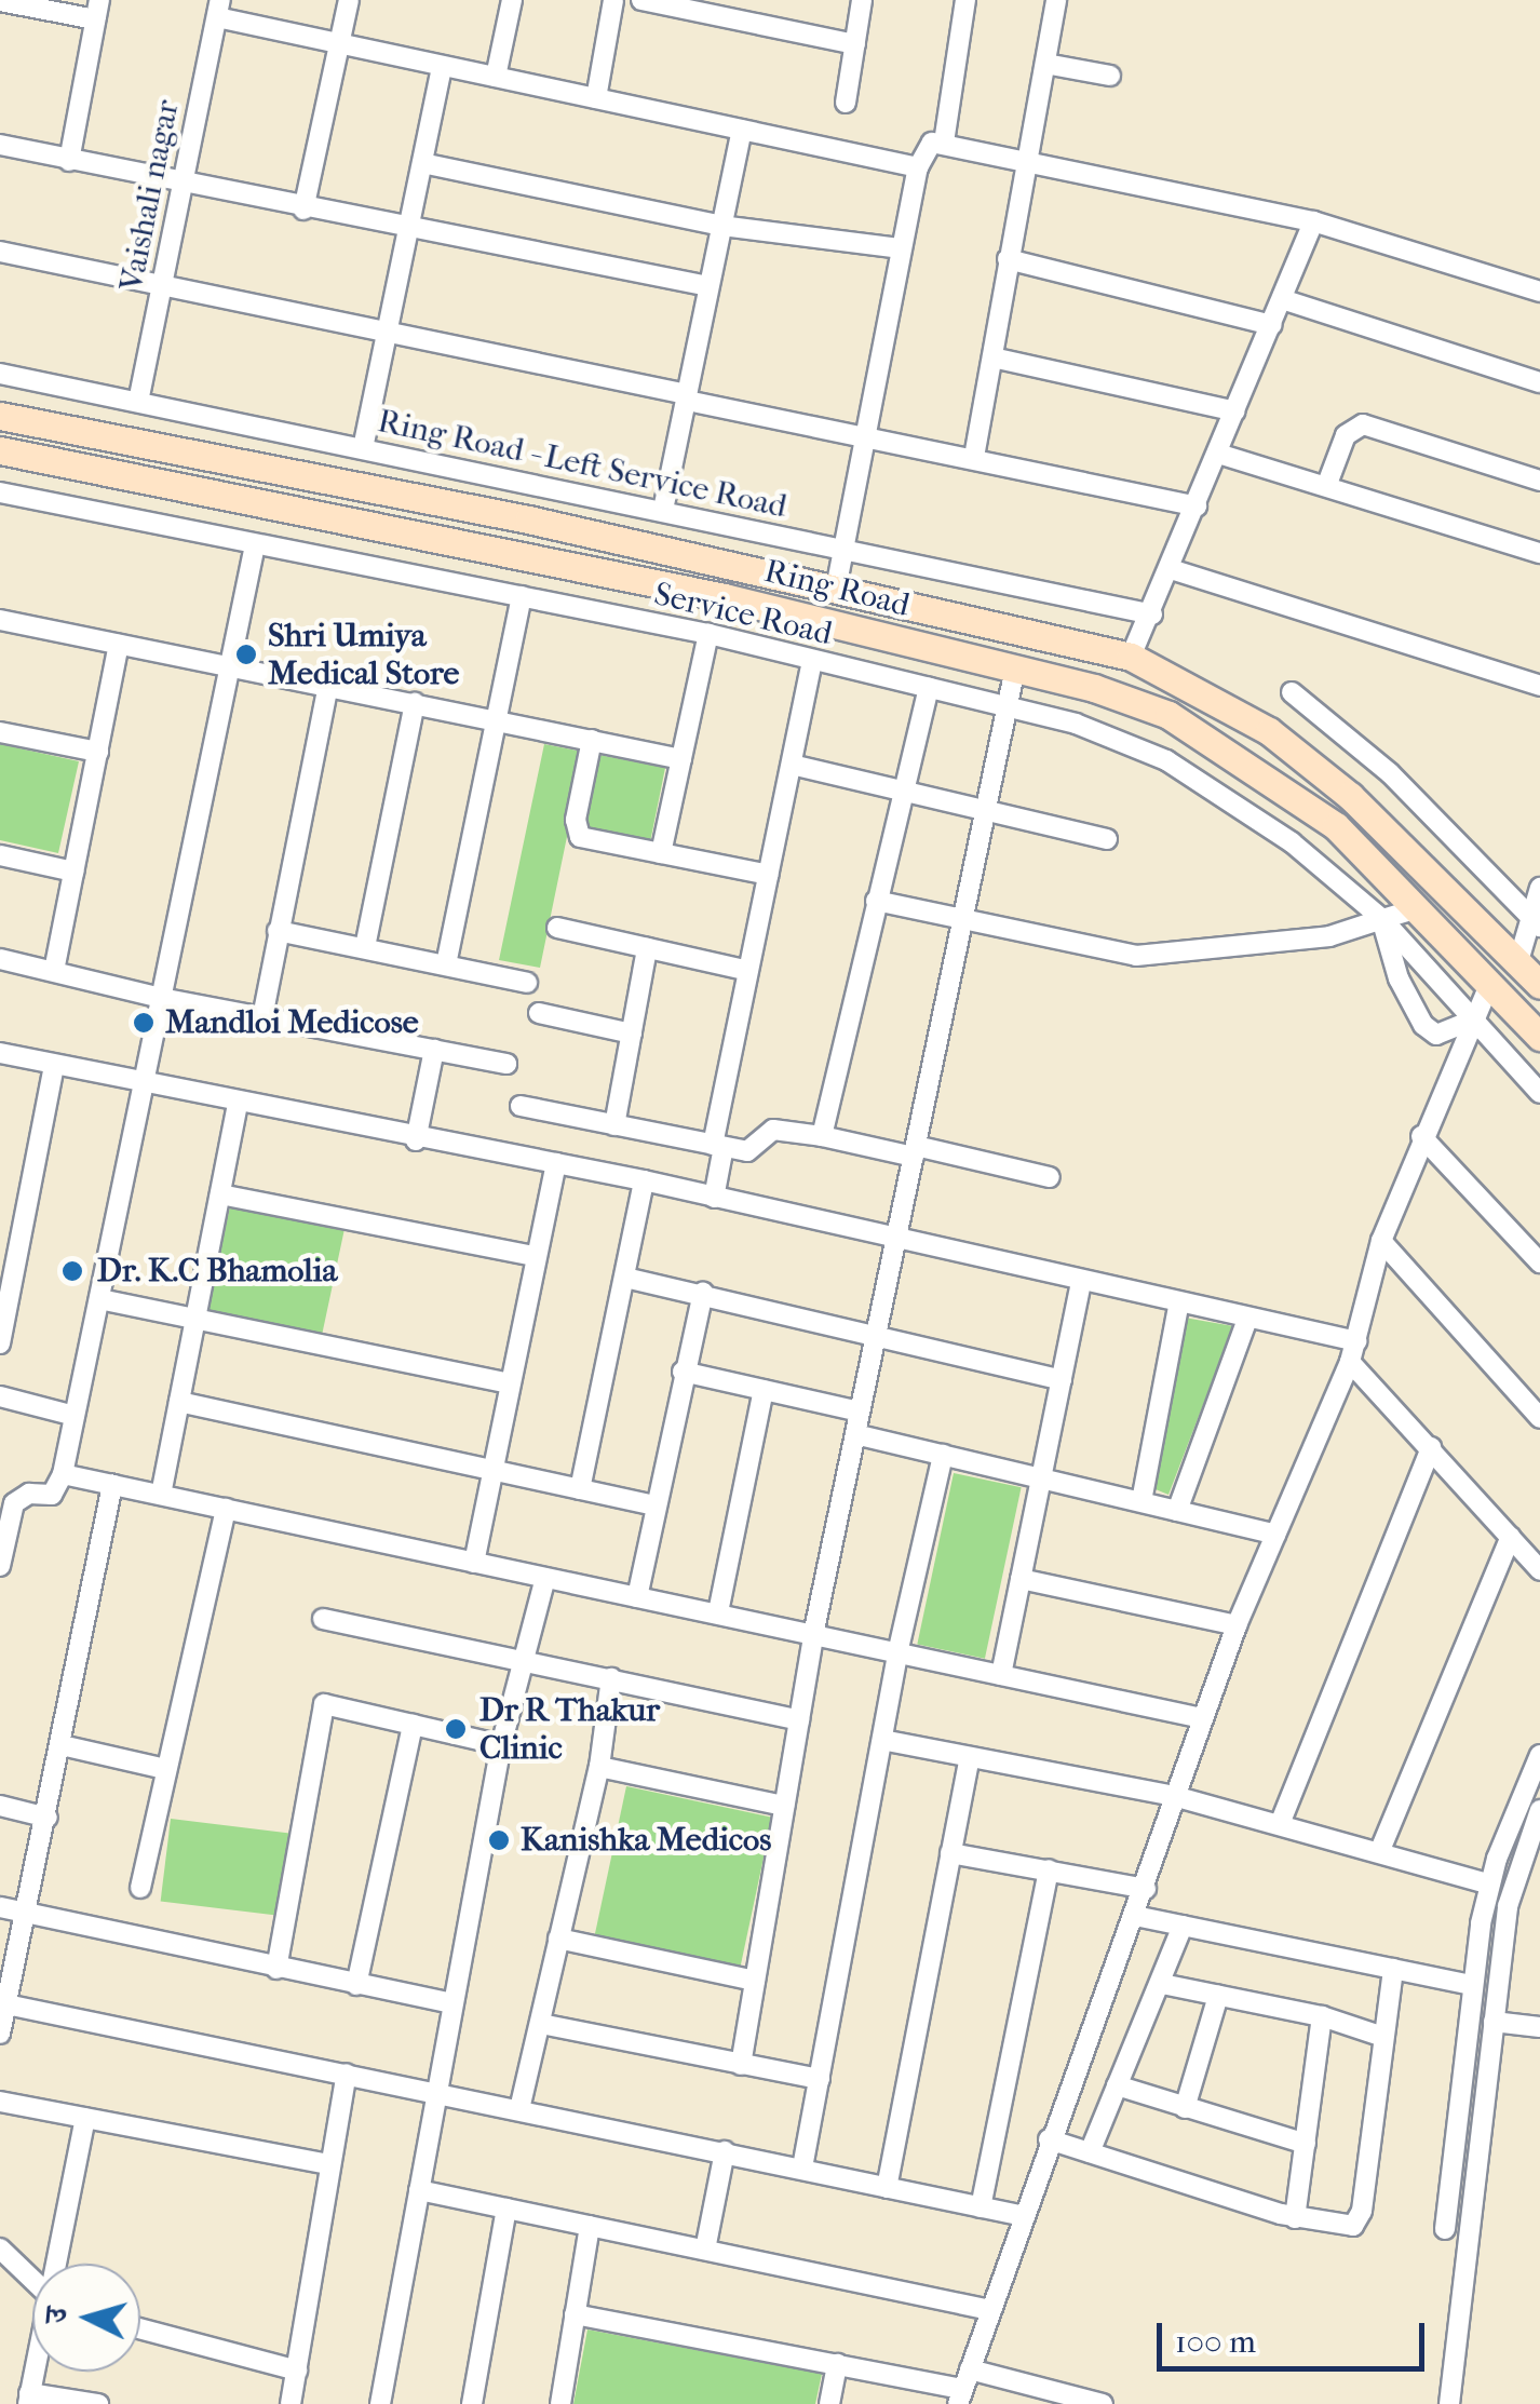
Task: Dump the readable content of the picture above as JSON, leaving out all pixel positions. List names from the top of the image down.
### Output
{
  "streets": {
    "main road": ["Ring Road"],
    "street": ["Vaishali nagar", "Ring Road - Left Service Road", "Service Road"]
  },
  "crossings": [
    ["Vaishali nagar", "Ring Road - Left Service Road"]
  ],
  "places": [
    "Shri Umiya Medical Store",
    "Mandloi Medicose",
    "Dr. K.C Bhamolia",
    "Dr R Thakur Clinic",
    "Kanishka Medicos"
  ],
  "scale_bar": "100 m",
  "north": "left"
}
